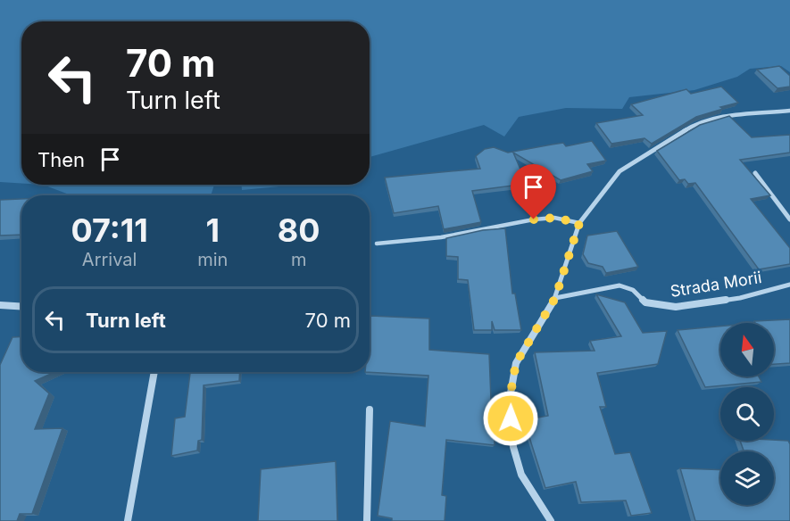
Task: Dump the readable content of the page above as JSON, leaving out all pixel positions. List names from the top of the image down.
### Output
{
  "streets": {
    "street": ["Strada Morii"]
  },
  "north": "top",
  "page": {
    "turn": ["70 m", "Turn left"],
    "then": "Then",
    "eta": [
      "07:11",
      "Arrival",
      "1",
      "min",
      "80",
      "m"
    ],
    "list": [
      {
        "name": "Turn left",
        "value": "70 m"
      }
    ]
  }
}
